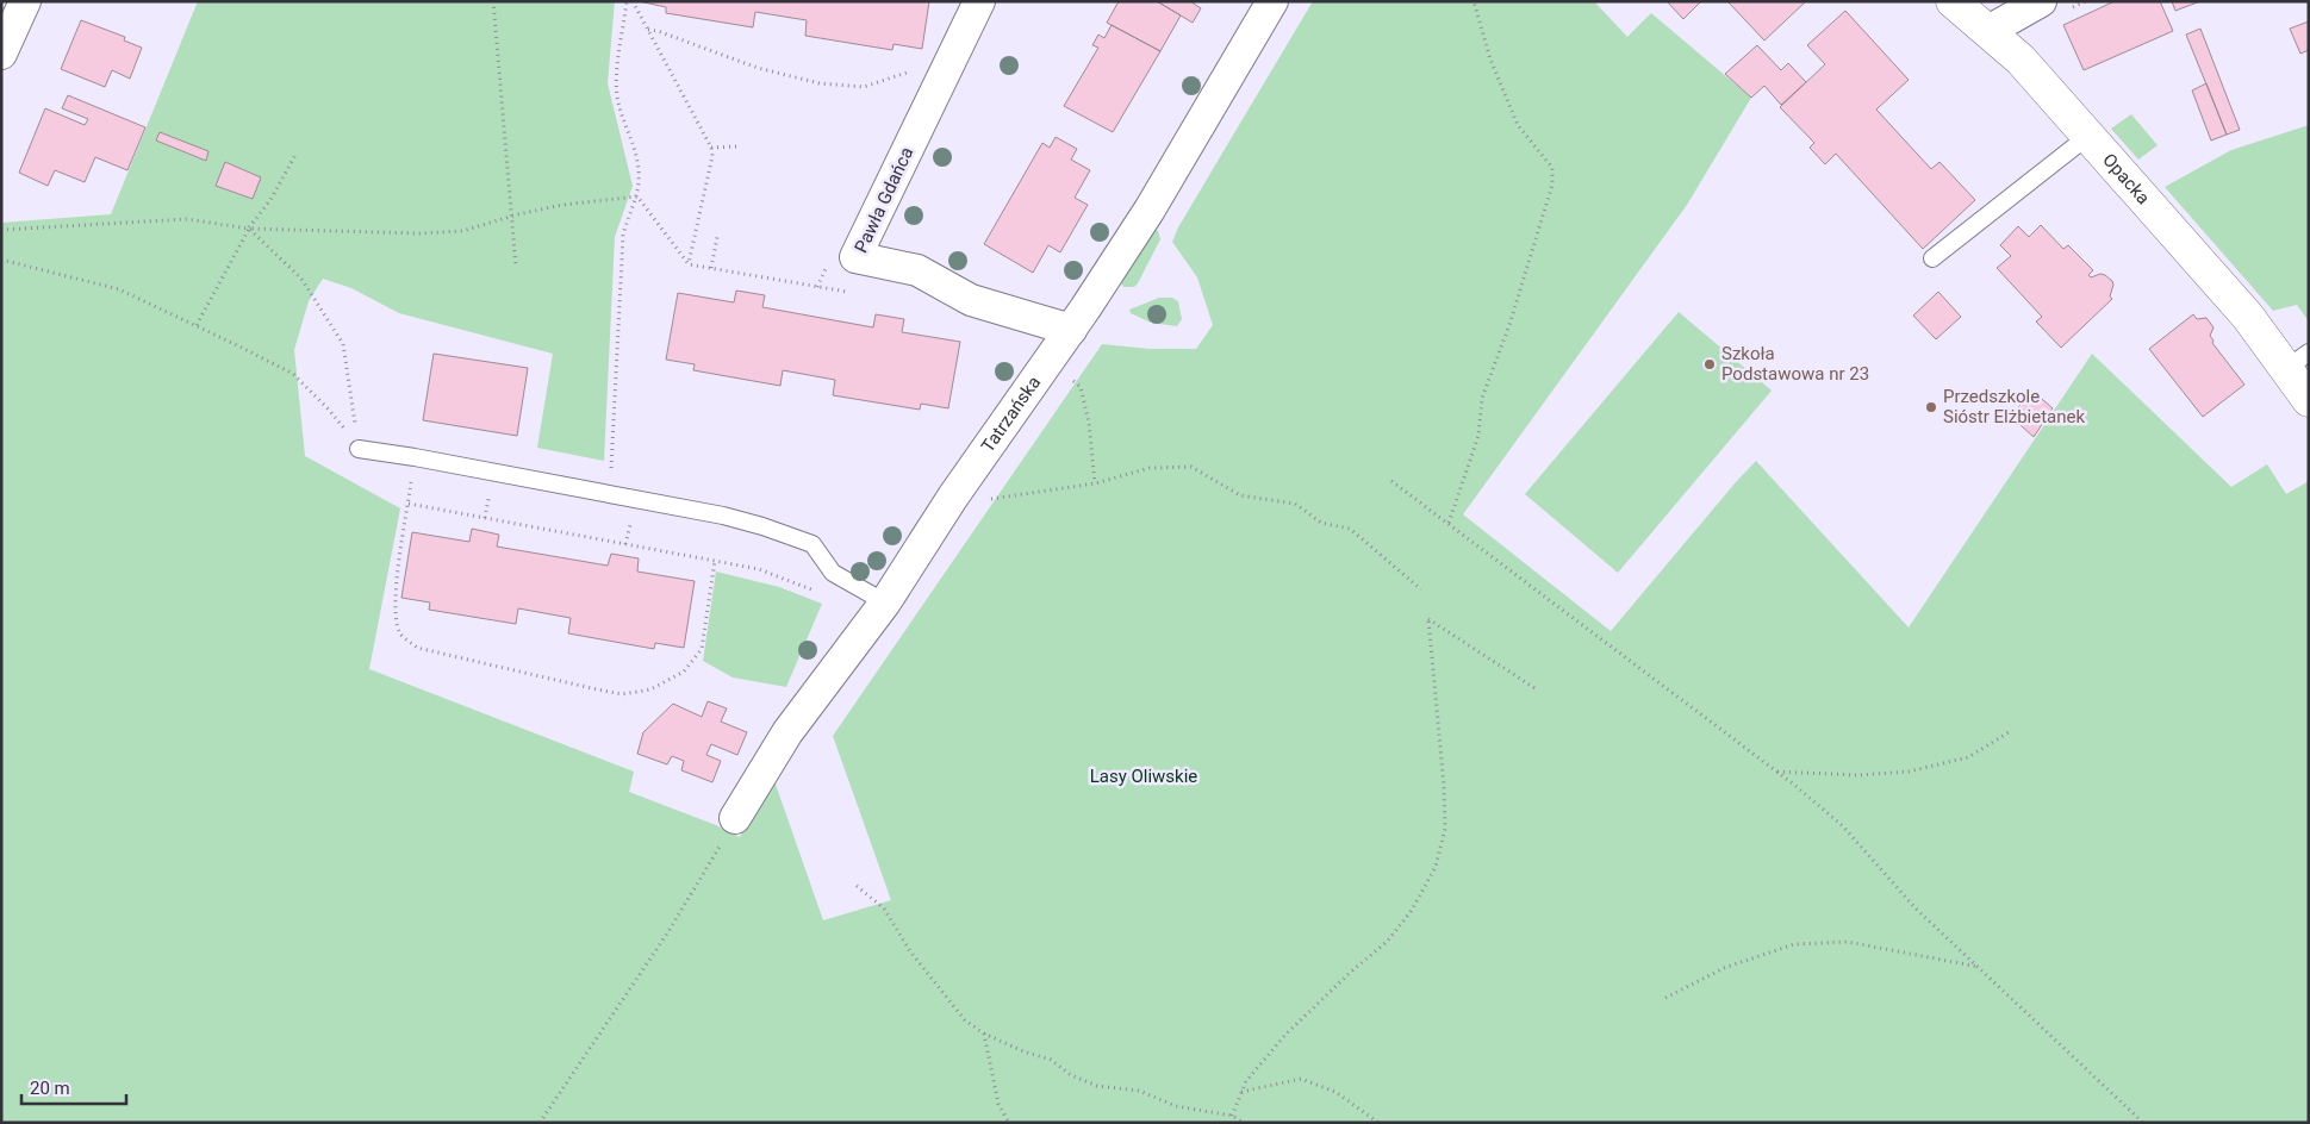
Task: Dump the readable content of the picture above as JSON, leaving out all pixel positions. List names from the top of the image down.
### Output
{
  "streets": {
    "street": ["Opacka", "Pawła Gdańca", "Tatrzańska"]
  },
  "crossings": [
    ["Pawła Gdańca", "Tatrzańska"]
  ],
  "parks": ["Lasy Oliwskie"],
  "places": ["Szkoła Podstawowa nr 23", "Przedszkole Sióstr Elżbietanek"],
  "scale_bar": "20 m"
}
